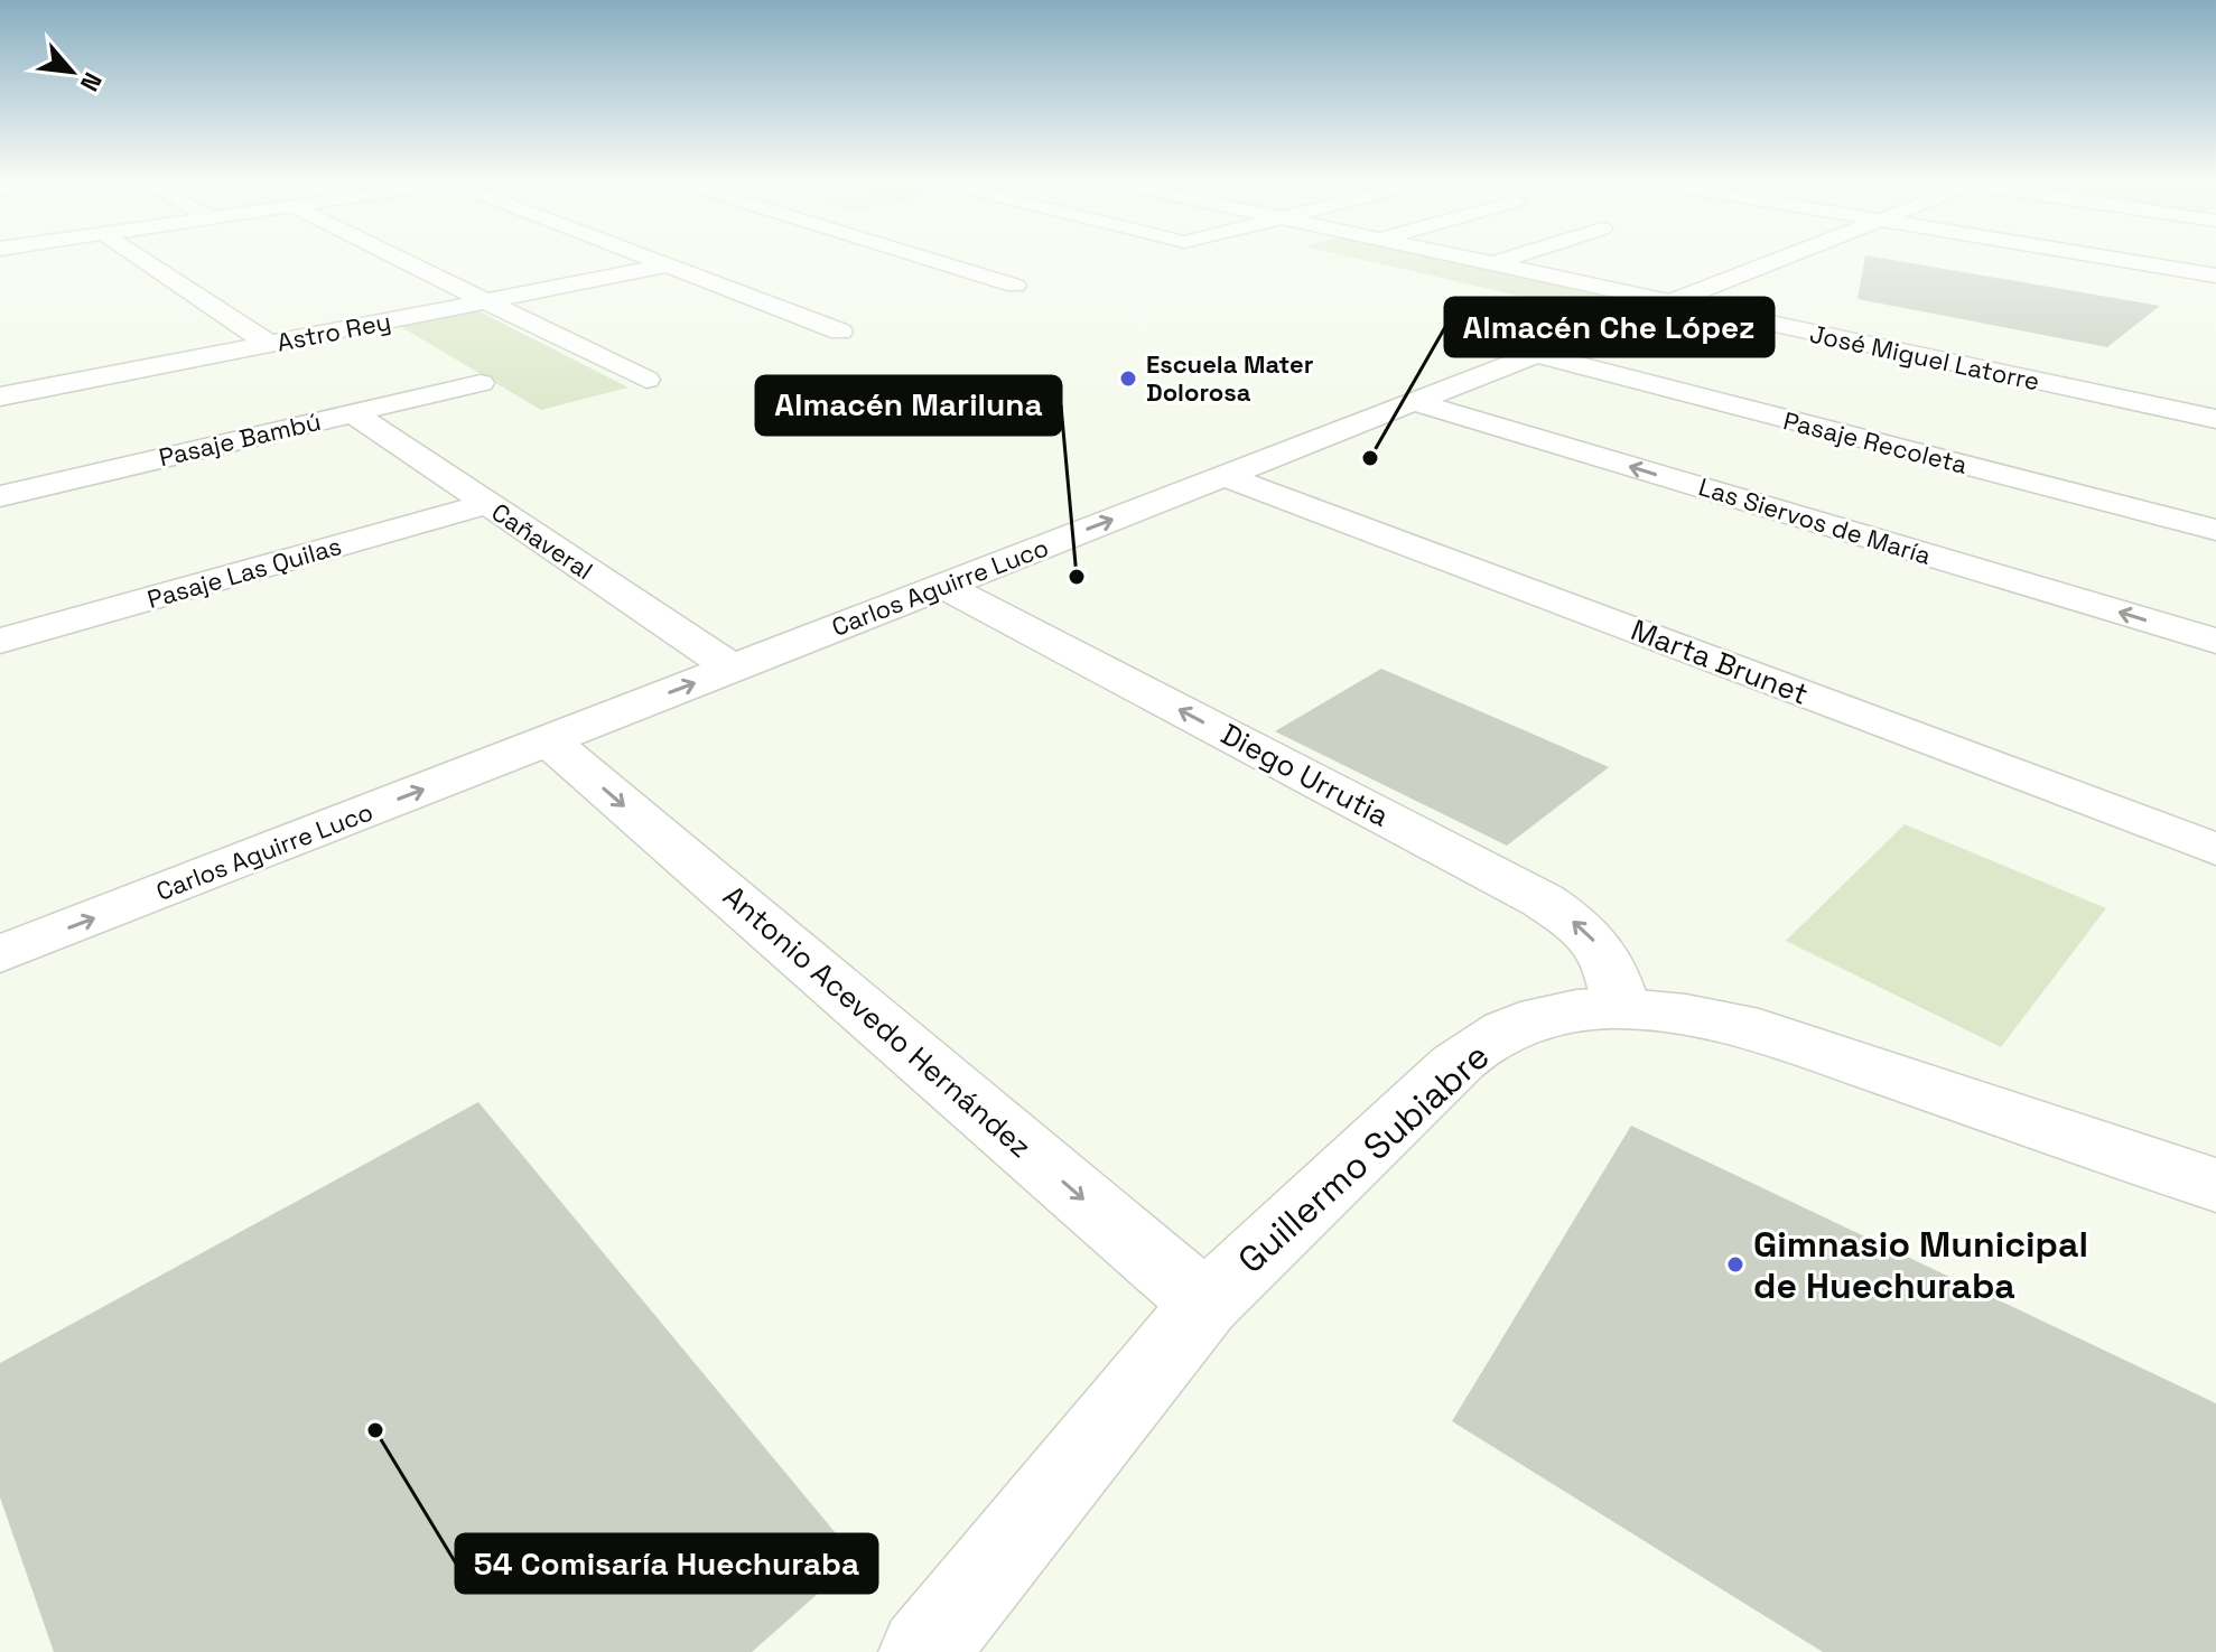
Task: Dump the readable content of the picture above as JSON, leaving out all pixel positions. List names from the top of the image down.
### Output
{
  "streets": {
    "street": [
      "Astro Rey",
      "José Miguel Latorre",
      "Pasaje Bambú",
      "Pasaje Recoleta",
      "Las Siervos de María",
      "Cañaveral",
      "Pasaje Las Quilas",
      "Carlos Aguirre Luco",
      "Marta Brunet",
      "Diego Urrutia",
      "Antonio Acevedo Hernández",
      "Guillermo Subiabre"
    ]
  },
  "crossings": [
    ["José Miguel Latorre", "Carlos Aguirre Luco"],
    ["Pasaje Bambú", "Cañaveral"],
    ["Pasaje Recoleta", "Carlos Aguirre Luco"],
    ["Las Siervos de María", "Carlos Aguirre Luco"],
    ["Cañaveral", "Pasaje Las Quilas"],
    ["Cañaveral", "Carlos Aguirre Luco"],
    ["Carlos Aguirre Luco", "Marta Brunet"],
    ["Carlos Aguirre Luco", "Diego Urrutia"],
    ["Carlos Aguirre Luco", "Antonio Acevedo Hernández"],
    ["Diego Urrutia", "Guillermo Subiabre"],
    ["Antonio Acevedo Hernández", "Guillermo Subiabre"]
  ],
  "one_way": [
    "Las Siervos de María",
    "Carlos Aguirre Luco",
    "Diego Urrutia",
    "Antonio Acevedo Hernández"
  ],
  "places": [
    "Escuela Mater Dolorosa",
    "Almacén Che López",
    "Almacén Mariluna",
    "Gimnasio Municipal de Huechuraba",
    "54 Comisaría Huechuraba"
  ],
  "north": "bottom right"
}
